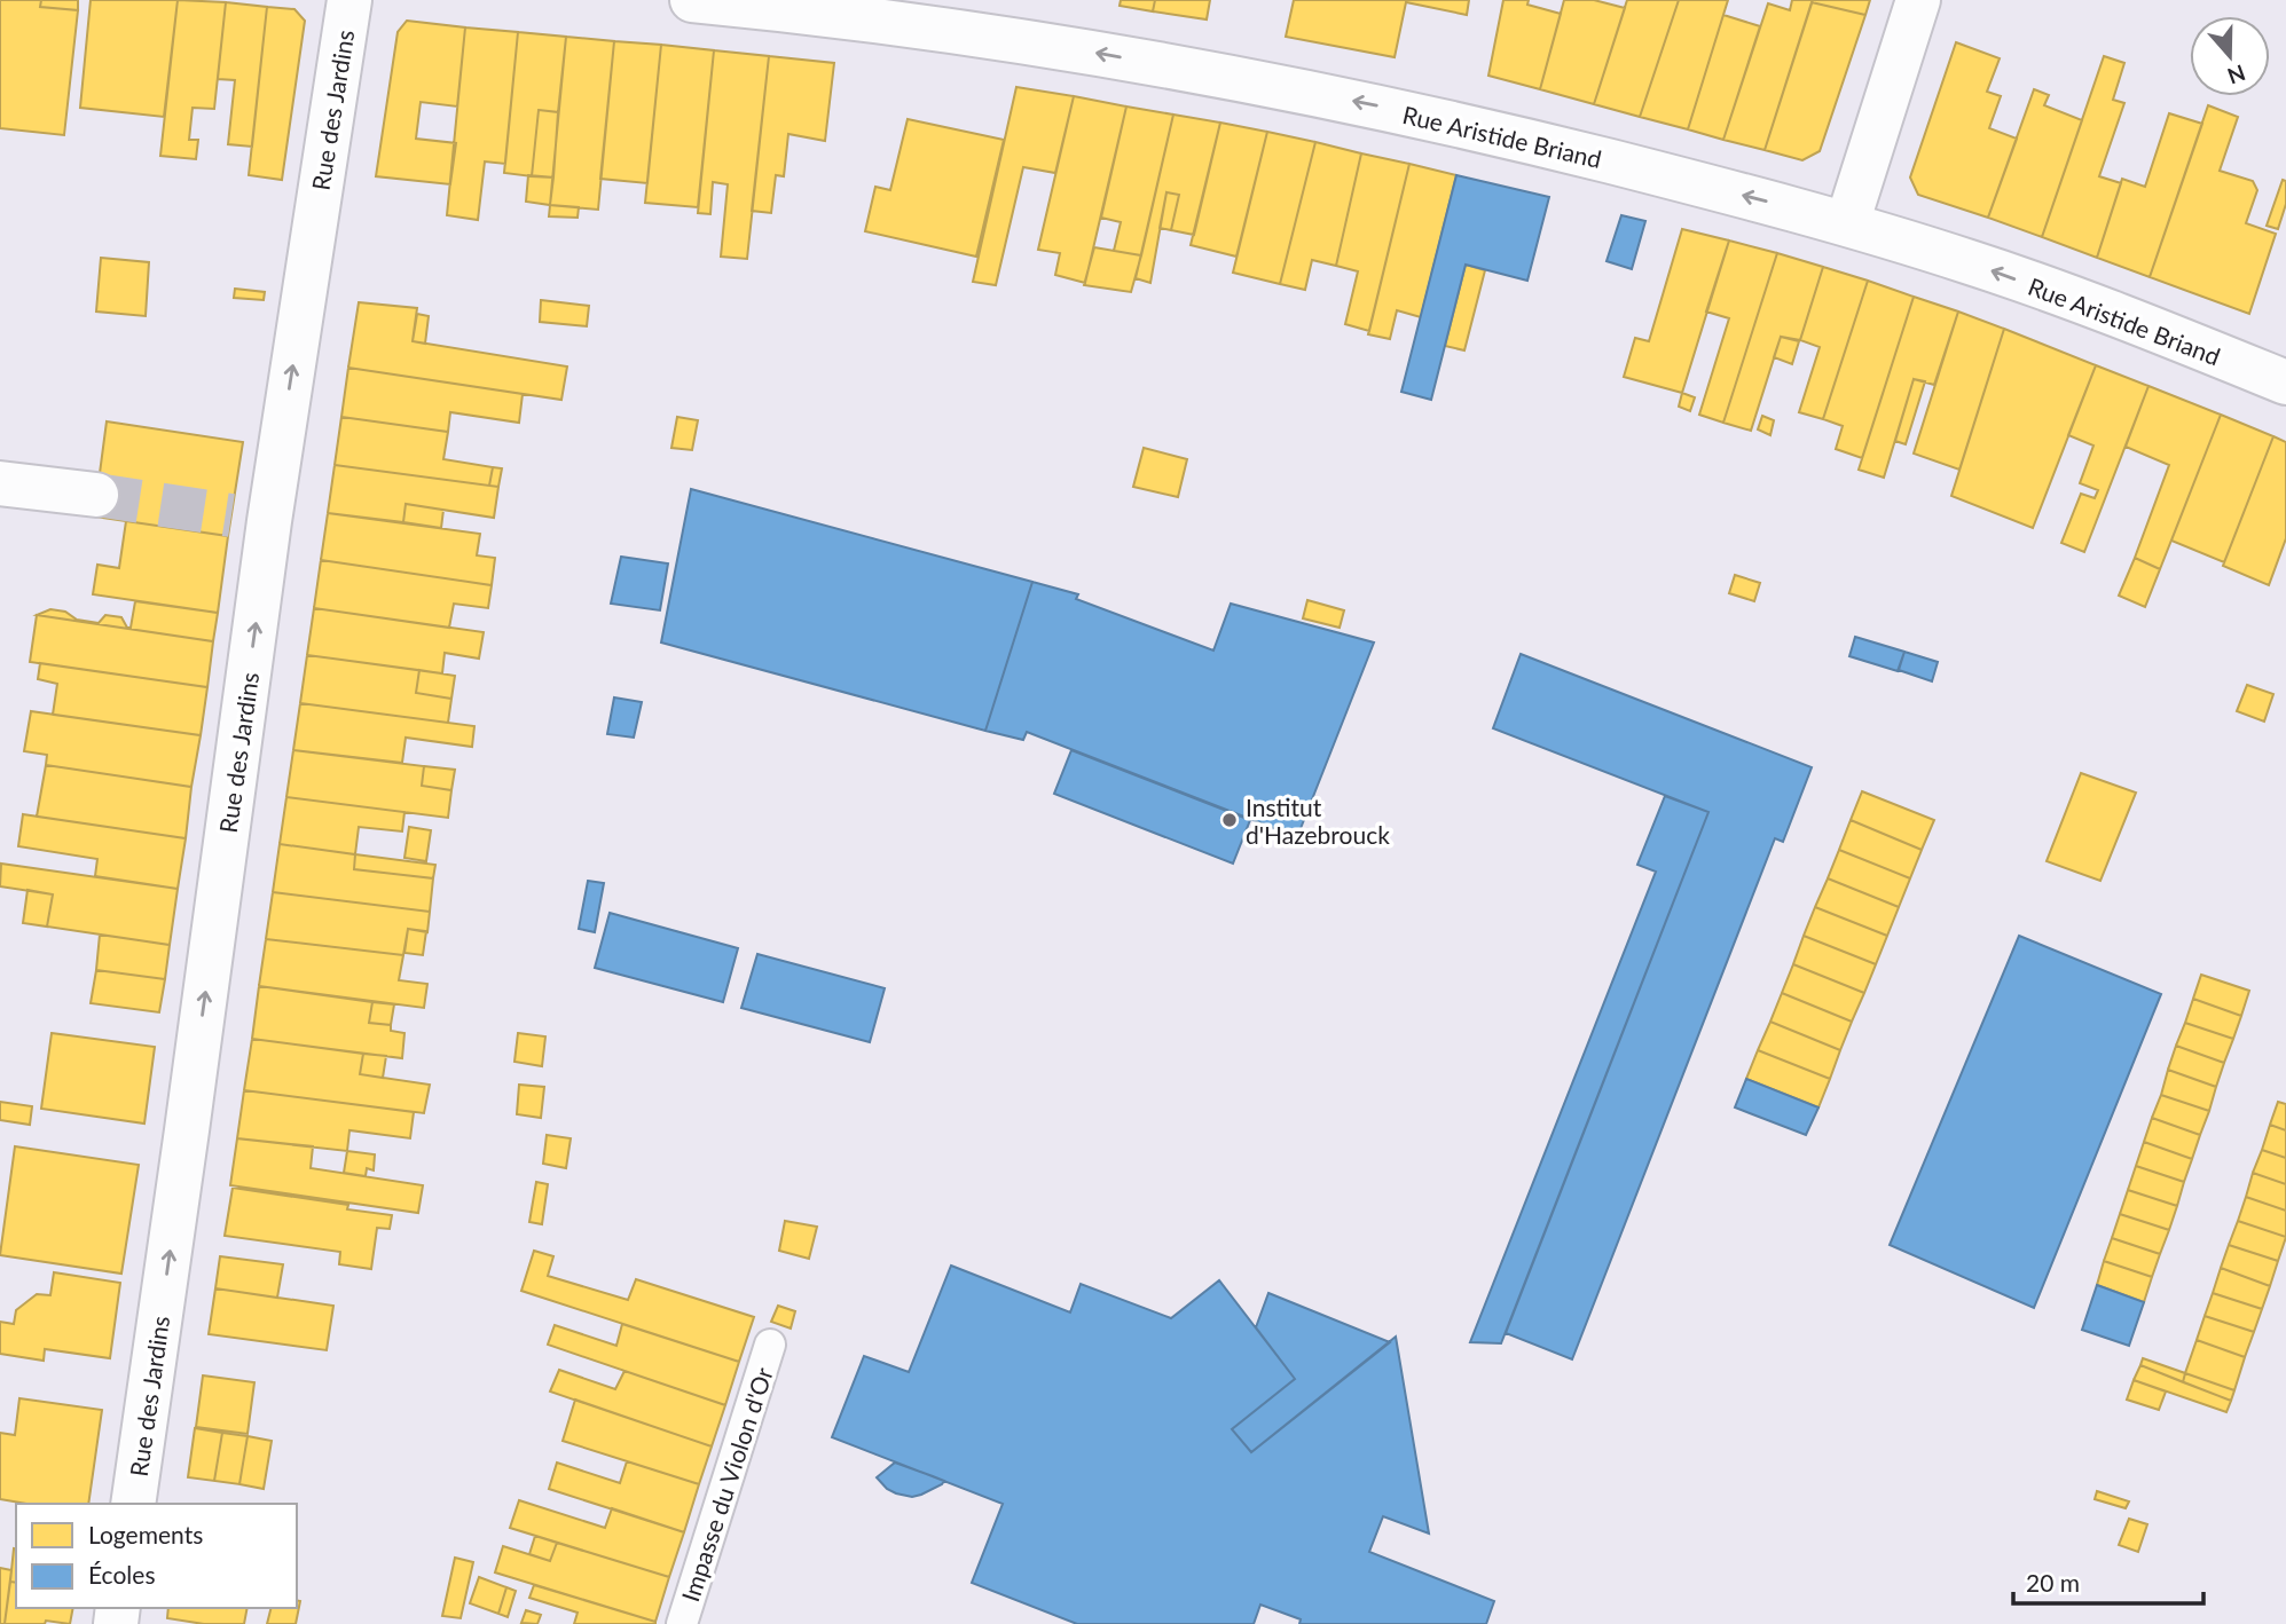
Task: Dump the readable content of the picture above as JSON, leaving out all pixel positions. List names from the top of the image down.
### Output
{
  "streets": {
    "street": ["Rue des Jardins", "Rue Aristide Briand"],
    "lane": ["Impasse du Violon d'Or"]
  },
  "one_way": ["Rue des Jardins", "Rue Aristide Briand"],
  "places": ["Institut d'Hazebrouck"],
  "legend": ["Logements", "Écoles"],
  "scale_bar": "20 m",
  "north": "bottom"
}
